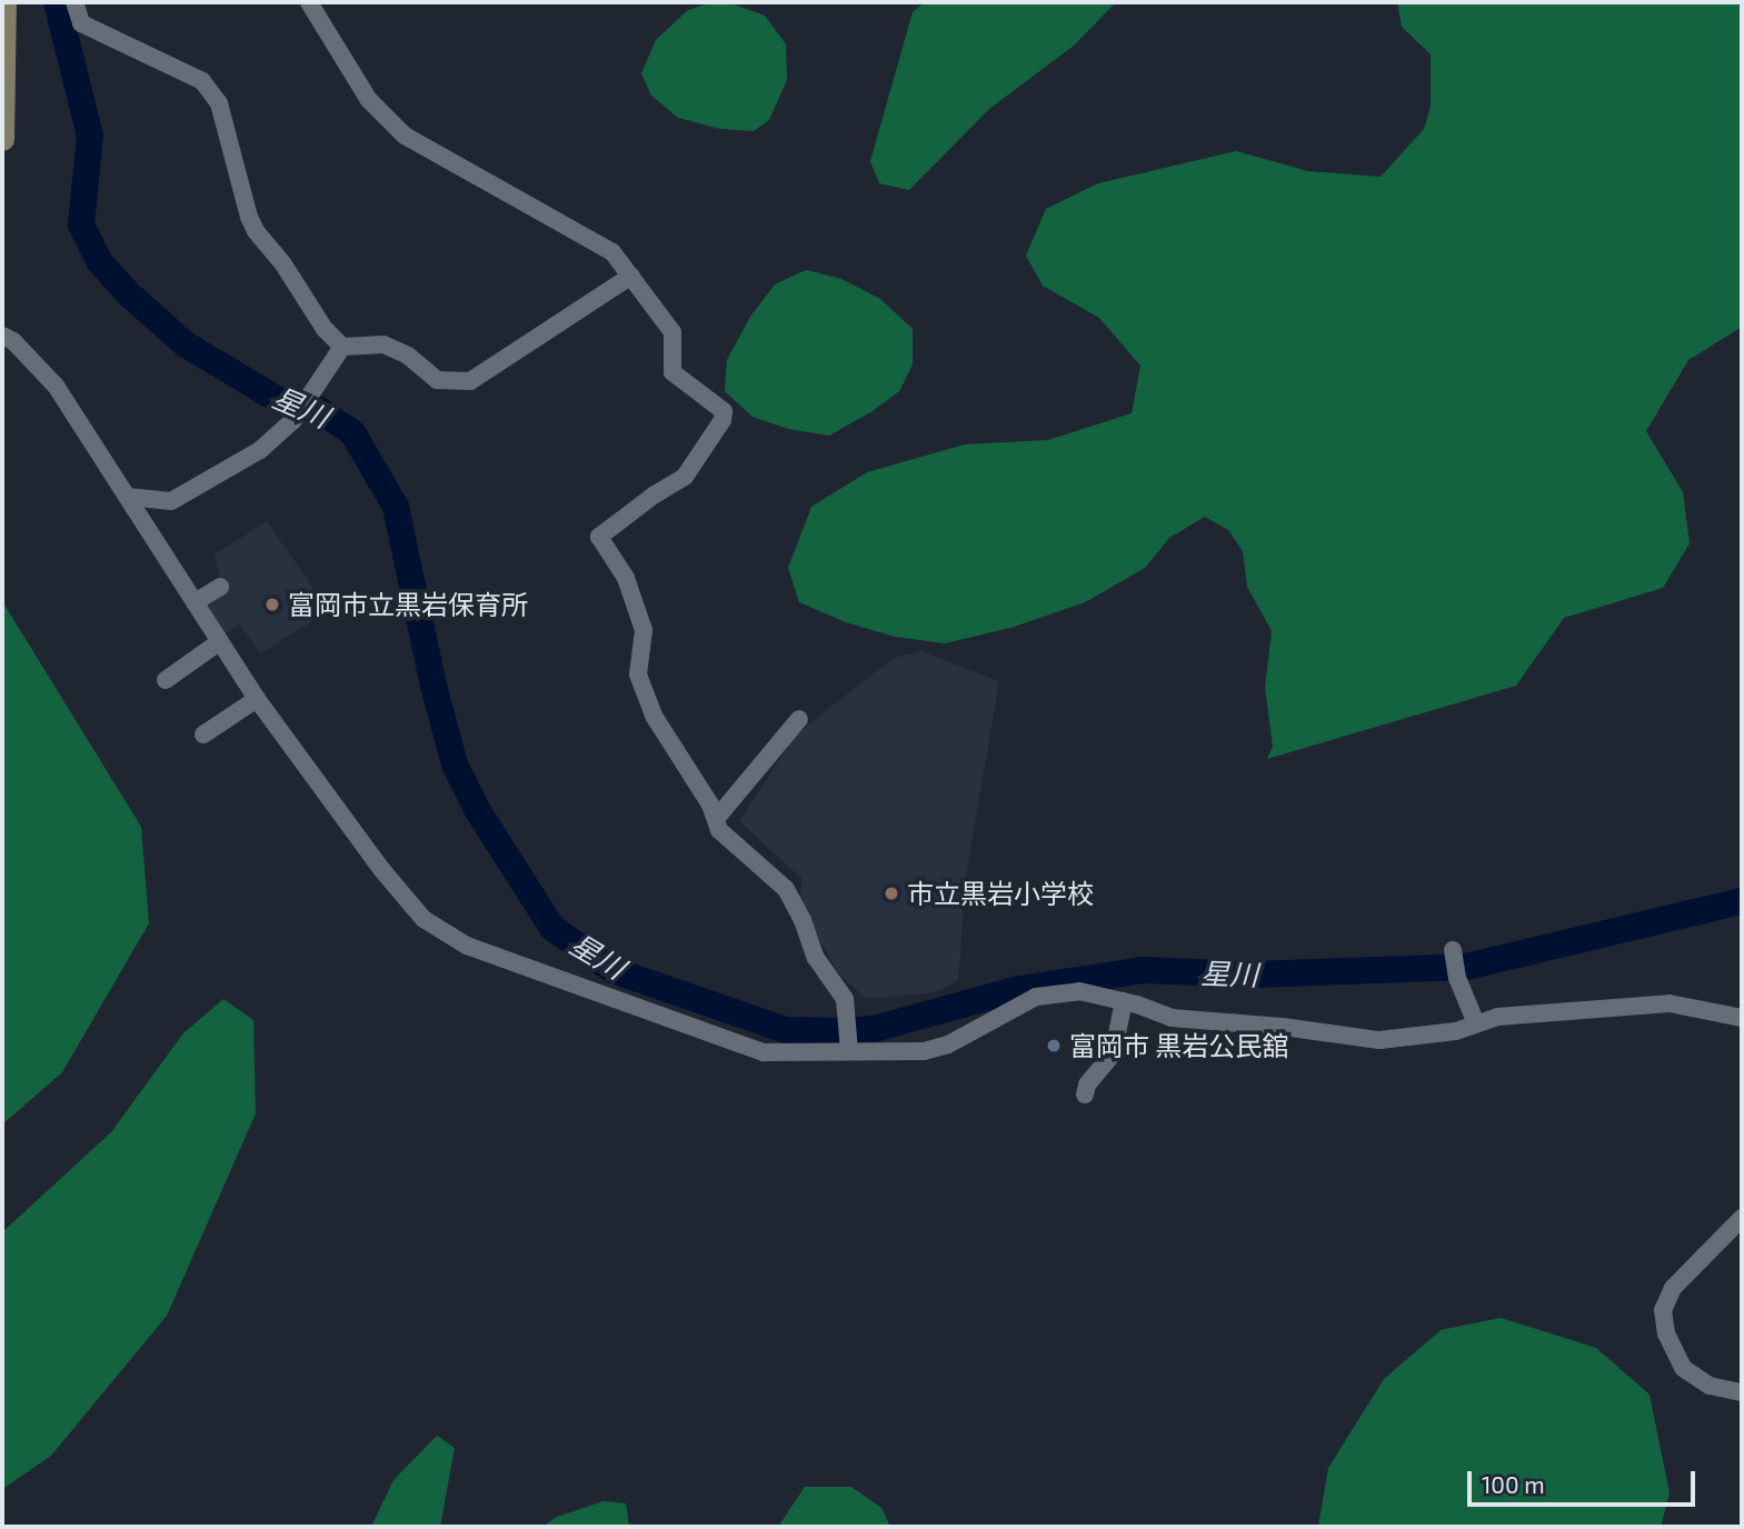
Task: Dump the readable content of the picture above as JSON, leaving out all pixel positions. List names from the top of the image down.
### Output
{
  "water": ["星川"],
  "places": ["富岡市立黒岩保育所", "市立黒岩小学校", "富岡市 黒岩公民舘"],
  "scale_bar": "100 m"
}
